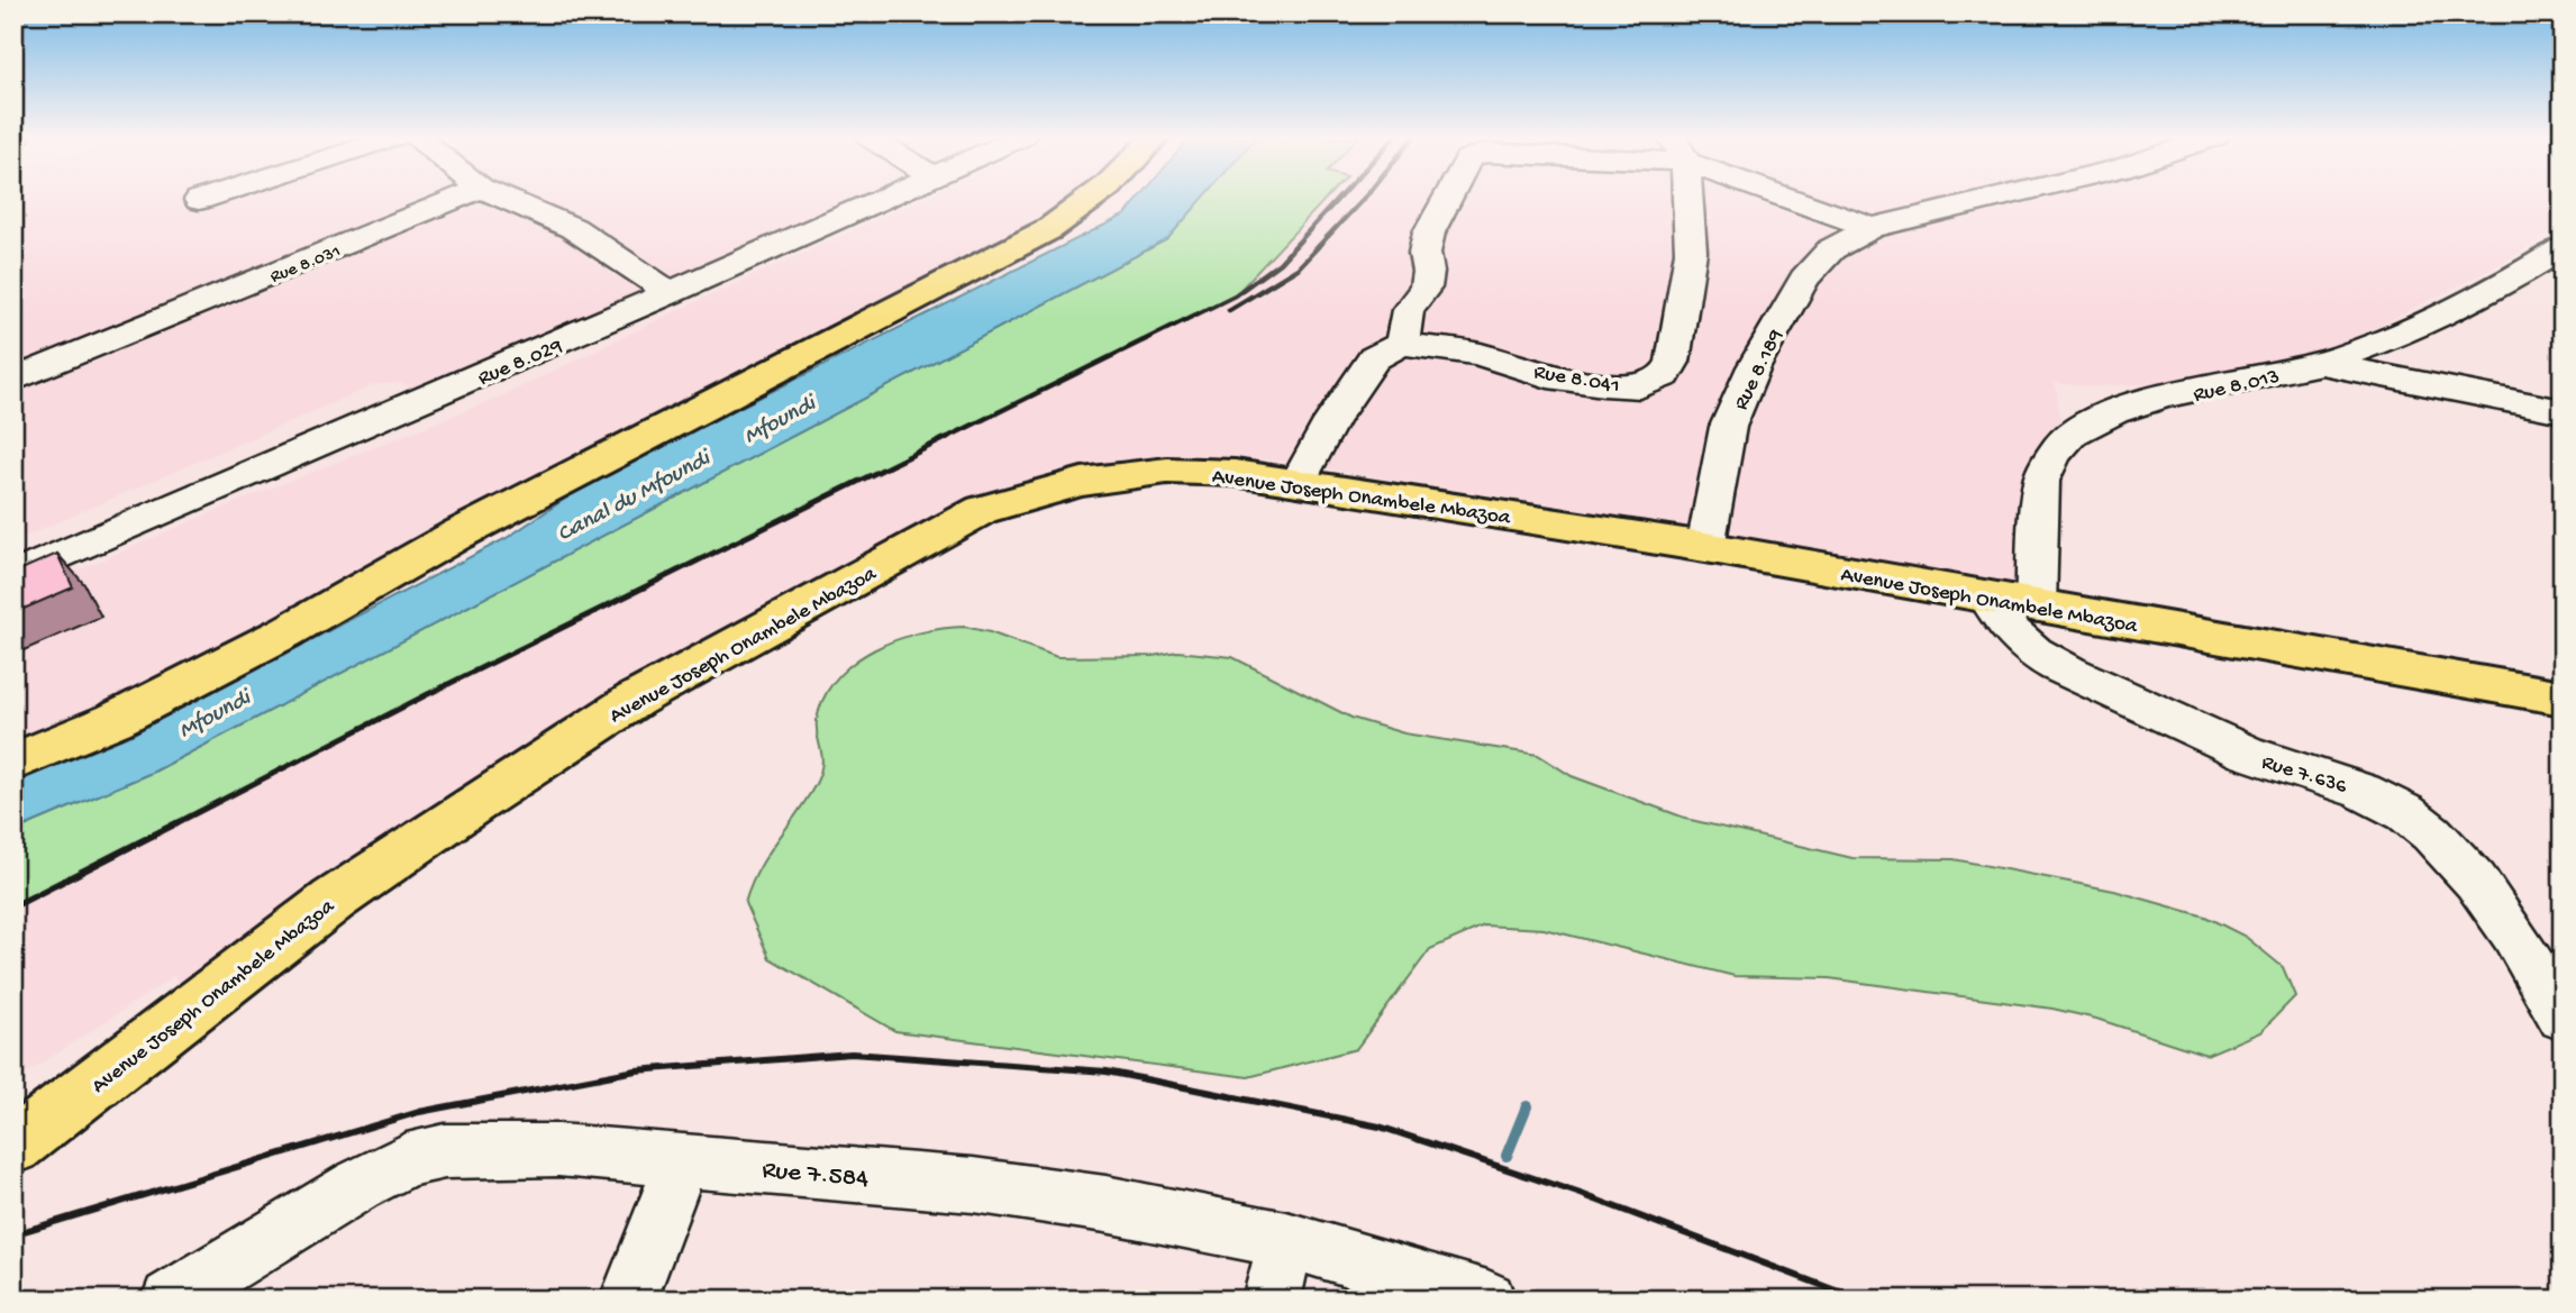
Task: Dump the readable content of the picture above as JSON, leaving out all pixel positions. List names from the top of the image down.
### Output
{
  "streets": {
    "main road": ["Avenue Joseph Onambele Mbazoa"],
    "street": [
      "Rue 8.031",
      "Rue 8.029",
      "Rue 8.189",
      "Rue 8.041",
      "Rue 8.013",
      "Rue 7.636",
      "Rue 7.584"
    ]
  },
  "crossings": [
    ["Rue 8.189", "Avenue Joseph Onambele Mbazoa"],
    ["Rue 8.013", "Avenue Joseph Onambele Mbazoa"],
    ["Avenue Joseph Onambele Mbazoa", "Rue 7.636"]
  ],
  "water": ["Mfoundi", "Canal du Mfoundi"]
}
